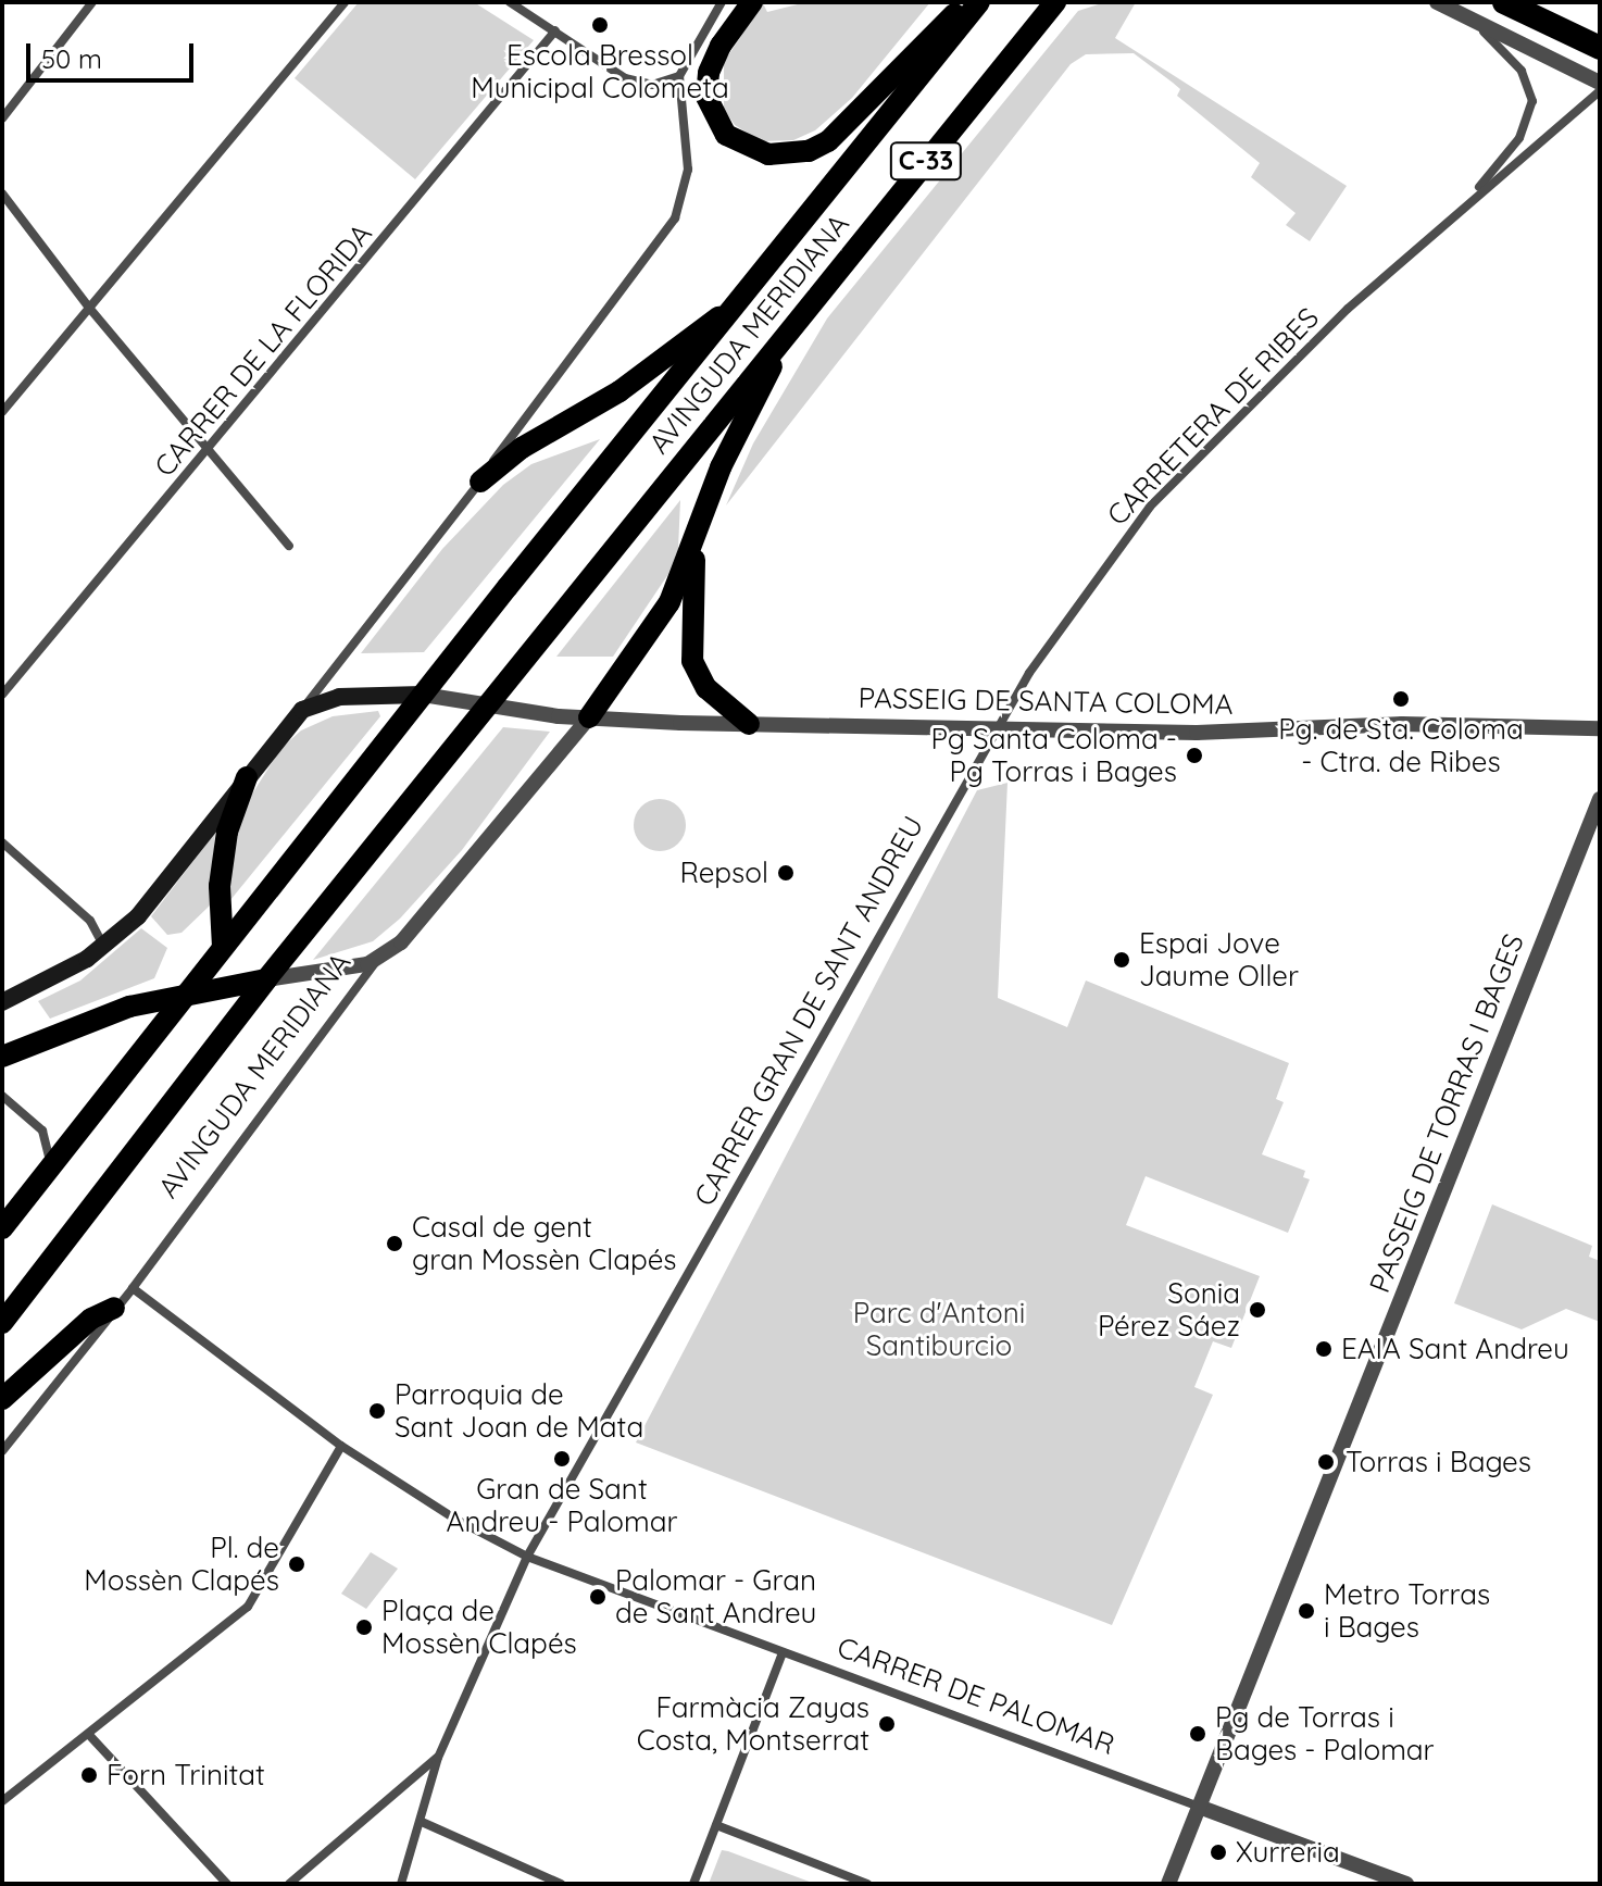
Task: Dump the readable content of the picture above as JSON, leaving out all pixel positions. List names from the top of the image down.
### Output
{
  "streets": {
    "main road": ["C-33", "AVINGUDA MERIDIANA"],
    "street": [
      "CARRER DE LA FLORIDA",
      "CARRETERA DE RIBES",
      "PASSEIG DE SANTA COLOMA",
      "CARRER GRAN DE SANT ANDREU",
      "PASSEIG DE TORRAS I BAGES",
      "CARRER DE PALOMAR"
    ]
  },
  "crossings": [
    ["AVINGUDA MERIDIANA", "PASSEIG DE SANTA COLOMA"],
    ["CARRETERA DE RIBES", "PASSEIG DE SANTA COLOMA"],
    ["CARRETERA DE RIBES", "CARRER GRAN DE SANT ANDREU"],
    ["PASSEIG DE SANTA COLOMA", "CARRER GRAN DE SANT ANDREU"],
    ["CARRER GRAN DE SANT ANDREU", "CARRER DE PALOMAR"],
    ["PASSEIG DE TORRAS I BAGES", "CARRER DE PALOMAR"]
  ],
  "parks": ["Parc d'Antoni Santiburcio"],
  "places": [
    "Escola Bressol Municipal Colometa",
    "Pg. de Sta. Coloma - Ctra. de Ribes",
    "Pg Santa Coloma - Pg Torras i Bages",
    "Repsol",
    "Espai Jove Jaume Oller",
    "Casal de gent gran Mossèn Clapés",
    "Sonia Pérez Sáez",
    "EAIA Sant Andreu",
    "Parroquia de Sant Joan de Mata",
    "Gran de Sant Andreu - Palomar",
    "Torras i Bages",
    "Pl. de Mossèn Clapés",
    "Palomar - Gran de Sant Andreu",
    "Metro Torras i Bages",
    "Plaça de Mossèn Clapés",
    "Farmàcia Zayas Costa, Montserrat",
    "Pg de Torras i Bages - Palomar",
    "Forn Trinitat",
    "Xurreria"
  ],
  "scale_bar": "50 m"
}
